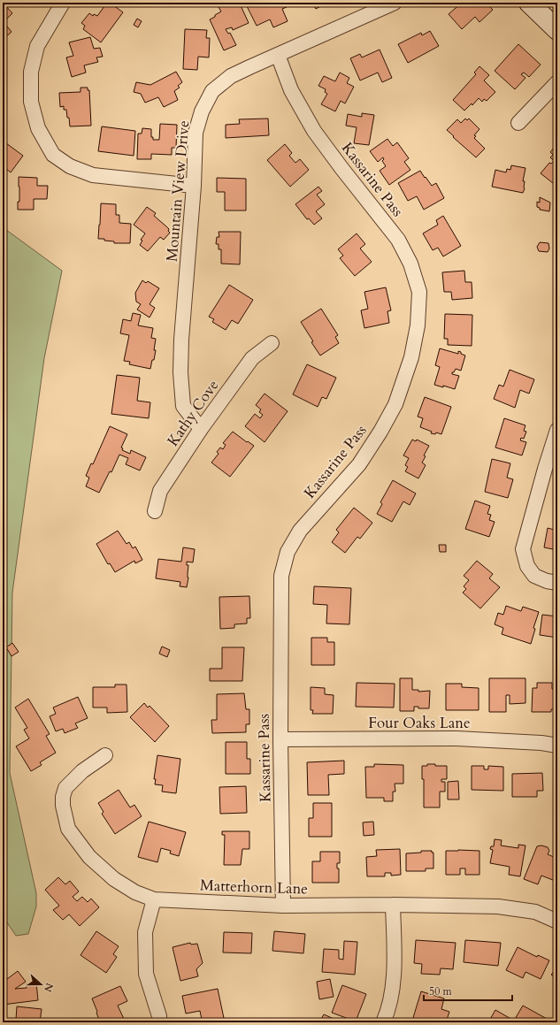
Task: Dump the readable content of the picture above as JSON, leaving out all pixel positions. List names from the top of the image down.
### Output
{
  "streets": {
    "street": [
      "Kassarine Pass",
      "Mountain View Drive",
      "Kathy Cove",
      "Four Oaks Lane",
      "Matterhorn Lane"
    ]
  },
  "crossings": [
    ["Kassarine Pass", "Mountain View Drive"],
    ["Kassarine Pass", "Four Oaks Lane"],
    ["Kassarine Pass", "Matterhorn Lane"],
    ["Mountain View Drive", "Kathy Cove"]
  ],
  "scale_bar": "50 m",
  "north": "right"
}
